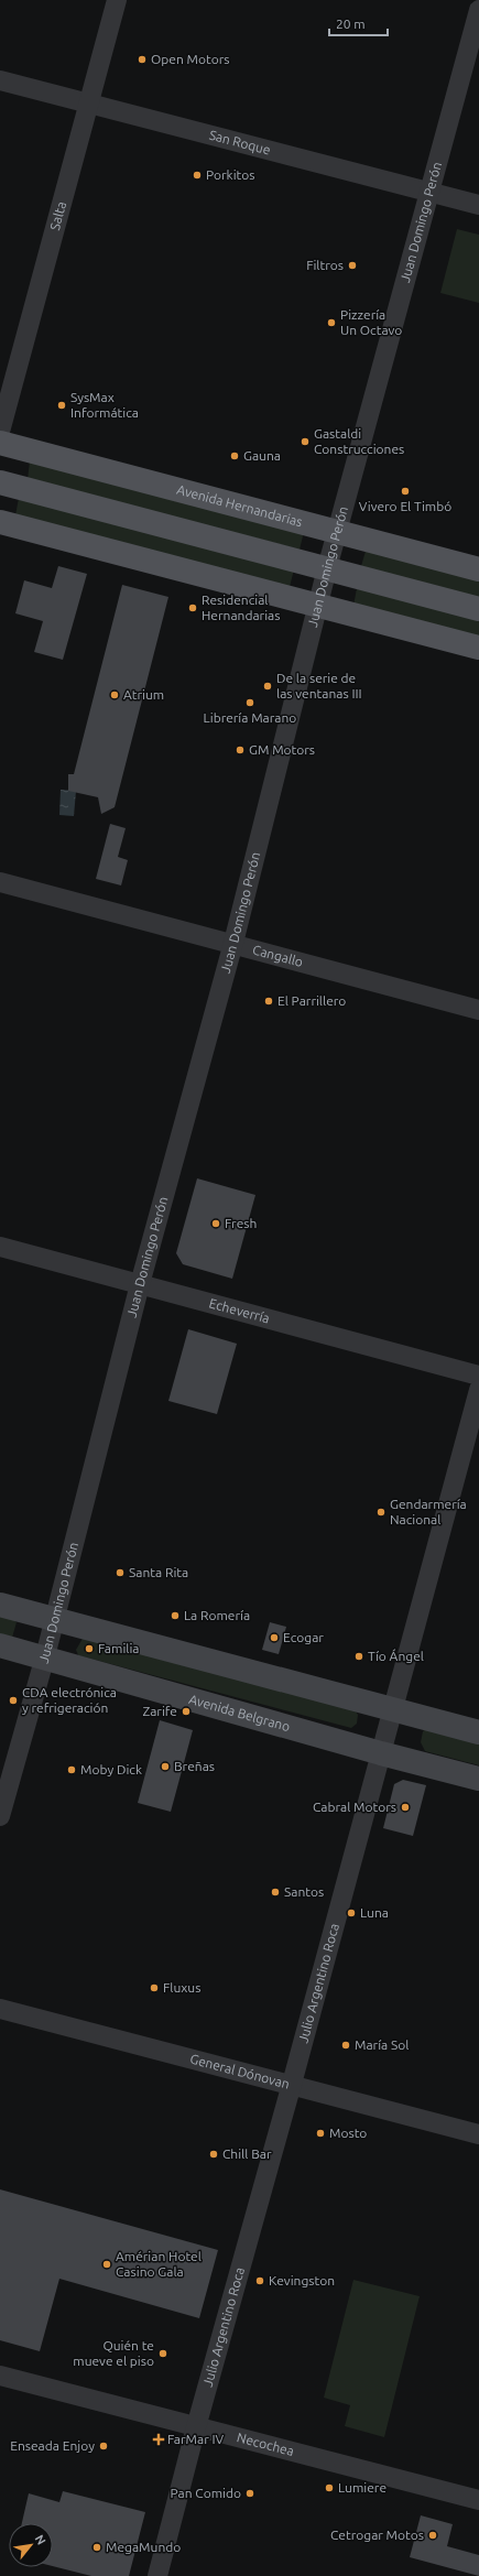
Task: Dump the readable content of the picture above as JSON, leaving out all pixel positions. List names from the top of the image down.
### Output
{
  "streets": {
    "main road": ["Avenida Hernandarias", "Avenida Belgrano"],
    "street": [
      "San Roque",
      "Salta",
      "Juan Domingo Perón",
      "Cangallo",
      "Echeverría",
      "Julio Argentino Roca",
      "General Dónovan",
      "Necochea"
    ]
  },
  "crossings": [
    ["San Roque", "Salta"],
    ["San Roque", "Juan Domingo Perón"],
    ["Juan Domingo Perón", "Avenida Hernandarias"],
    ["Juan Domingo Perón", "Cangallo"],
    ["Juan Domingo Perón", "Echeverría"],
    ["Juan Domingo Perón", "Avenida Belgrano"],
    ["Avenida Belgrano", "Julio Argentino Roca"],
    ["Julio Argentino Roca", "General Dónovan"],
    ["Julio Argentino Roca", "Necochea"]
  ],
  "places": {
    "other": [
      "Open Motors",
      "Porkitos",
      "Filtros",
      "Pizzería Un Octavo",
      "SysMax Informática",
      "Gastaldi Construcciones",
      "Gauna",
      "Vivero El Timbó",
      "Residencial Hernandarias",
      "De la serie de las ventanas III",
      "Atrium",
      "Librería Marano",
      "GM Motors",
      "El Parrillero",
      "Fresh",
      "Gendarmería Nacional",
      "Santa Rita",
      "La Romería",
      "Ecogar",
      "Familia",
      "Tío Ángel",
      "CDA electrónica y refrigeración",
      "Zarife",
      "Breñas",
      "Moby Dick",
      "Cabral Motors",
      "Santos",
      "Luna",
      "Fluxus",
      "María Sol",
      "Mosto",
      "Chill Bar",
      "Amérian Hotel Casino Gala",
      "Kevingston",
      "Quién te mueve el piso",
      "Enseada Enjoy",
      "Lumiere",
      "Pan Comido",
      "Cetrogar Motos",
      "MegaMundo"
    ],
    "health": ["FarMar IV"]
  },
  "scale_bar": "20 m",
  "north": "top right"
}
